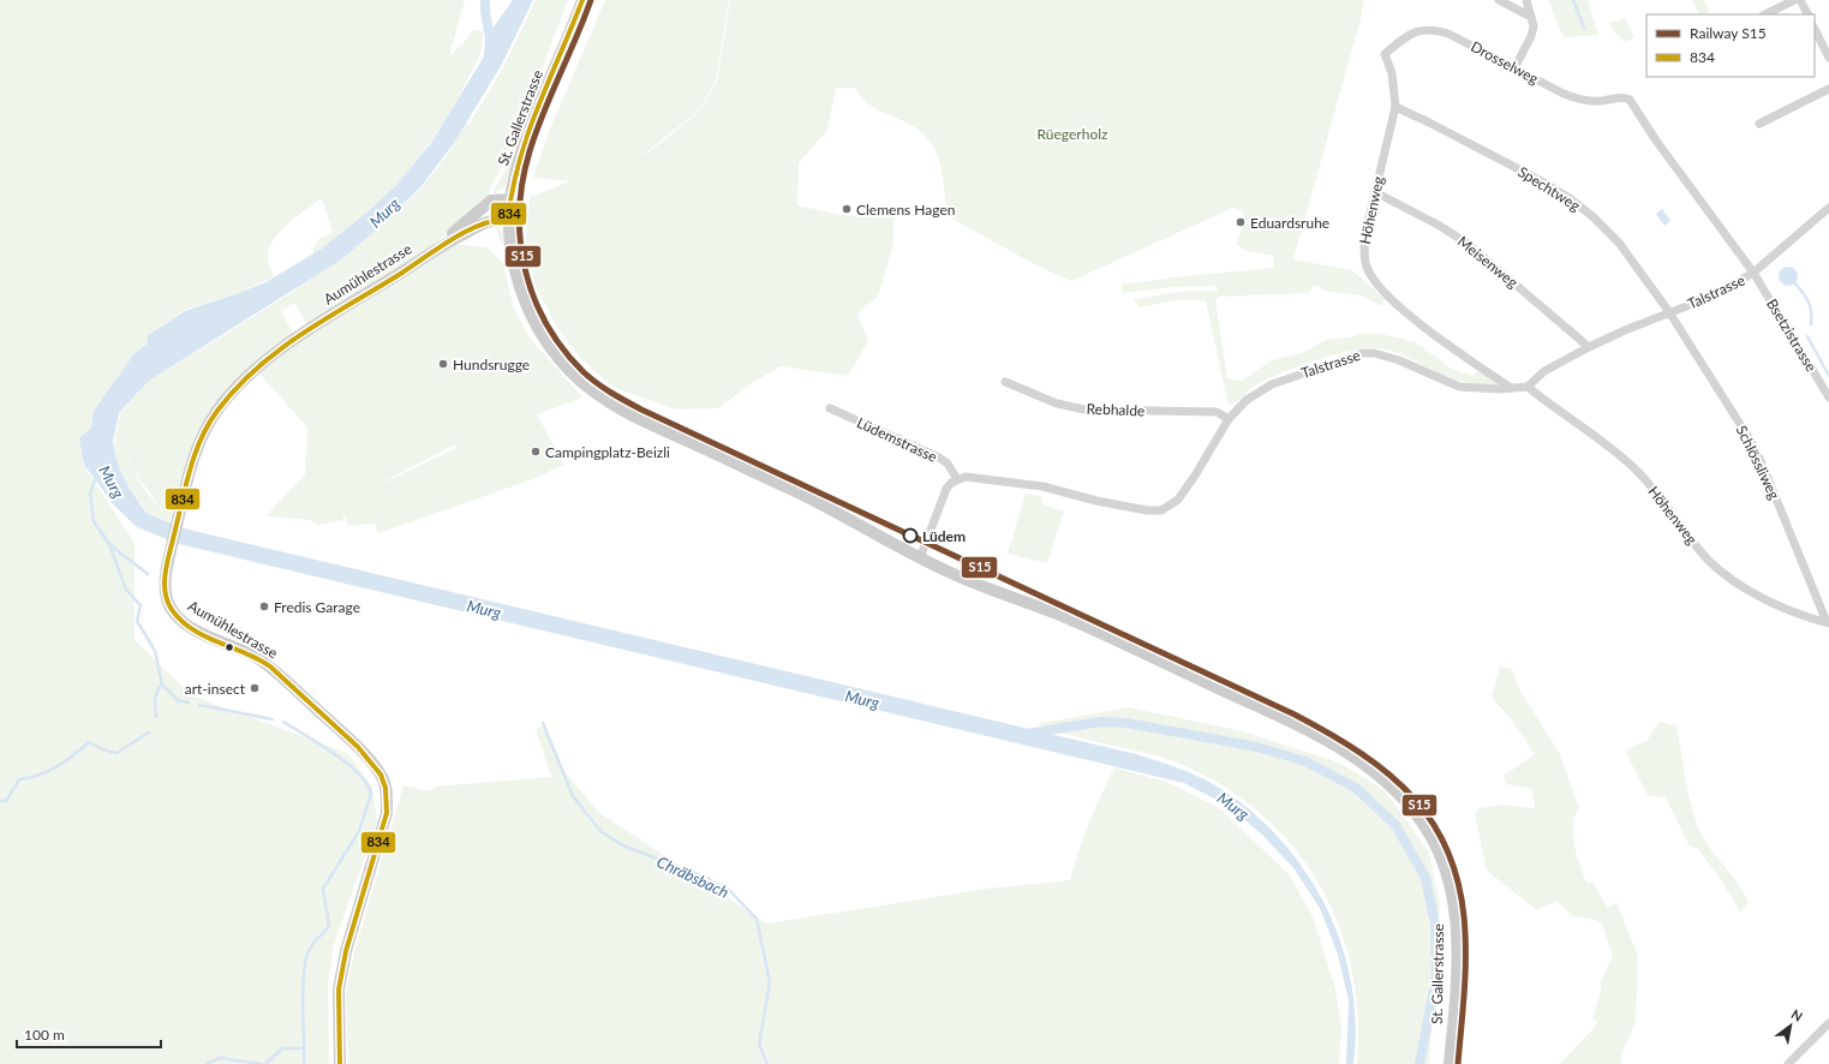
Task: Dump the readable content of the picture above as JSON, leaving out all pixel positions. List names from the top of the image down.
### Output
{
  "streets": {
    "main road": ["St. Gallerstrasse", "Aumühlestrasse"],
    "street": [
      "Drosselweg",
      "Spechtweg",
      "Höhenweg",
      "Meisenweg",
      "Talstrasse",
      "Bsetzistrasse",
      "Rebhalde",
      "Lüdemstrasse",
      "Schlössliweg"
    ]
  },
  "crossings": [
    ["Drosselweg", "Höhenweg"],
    ["Drosselweg", "Bsetzistrasse"],
    ["St. Gallerstrasse", "Aumühlestrasse"],
    ["Spechtweg", "Höhenweg"],
    ["Spechtweg", "Talstrasse"],
    ["Spechtweg", "Schlössliweg"],
    ["Höhenweg", "Meisenweg"],
    ["Höhenweg", "Talstrasse"],
    ["Höhenweg", "Schlössliweg"],
    ["Meisenweg", "Talstrasse"],
    ["Talstrasse", "Bsetzistrasse"],
    ["Talstrasse", "Rebhalde"],
    ["Talstrasse", "Lüdemstrasse"],
    ["Talstrasse", "Schlössliweg"]
  ],
  "water": ["Murg", "Chräbsbach"],
  "parks": ["Rüegerholz"],
  "places": [
    "Clemens Hagen",
    "Eduardsruhe",
    "Hundsrugge",
    "Campingplatz-Beizli",
    "Lüdem",
    "Fredis Garage",
    "art-insect"
  ],
  "lines": ["rail line S15", "transit line 834"],
  "legend": ["Railway S15", "834"],
  "scale_bar": "100 m",
  "north": "top right"
}
